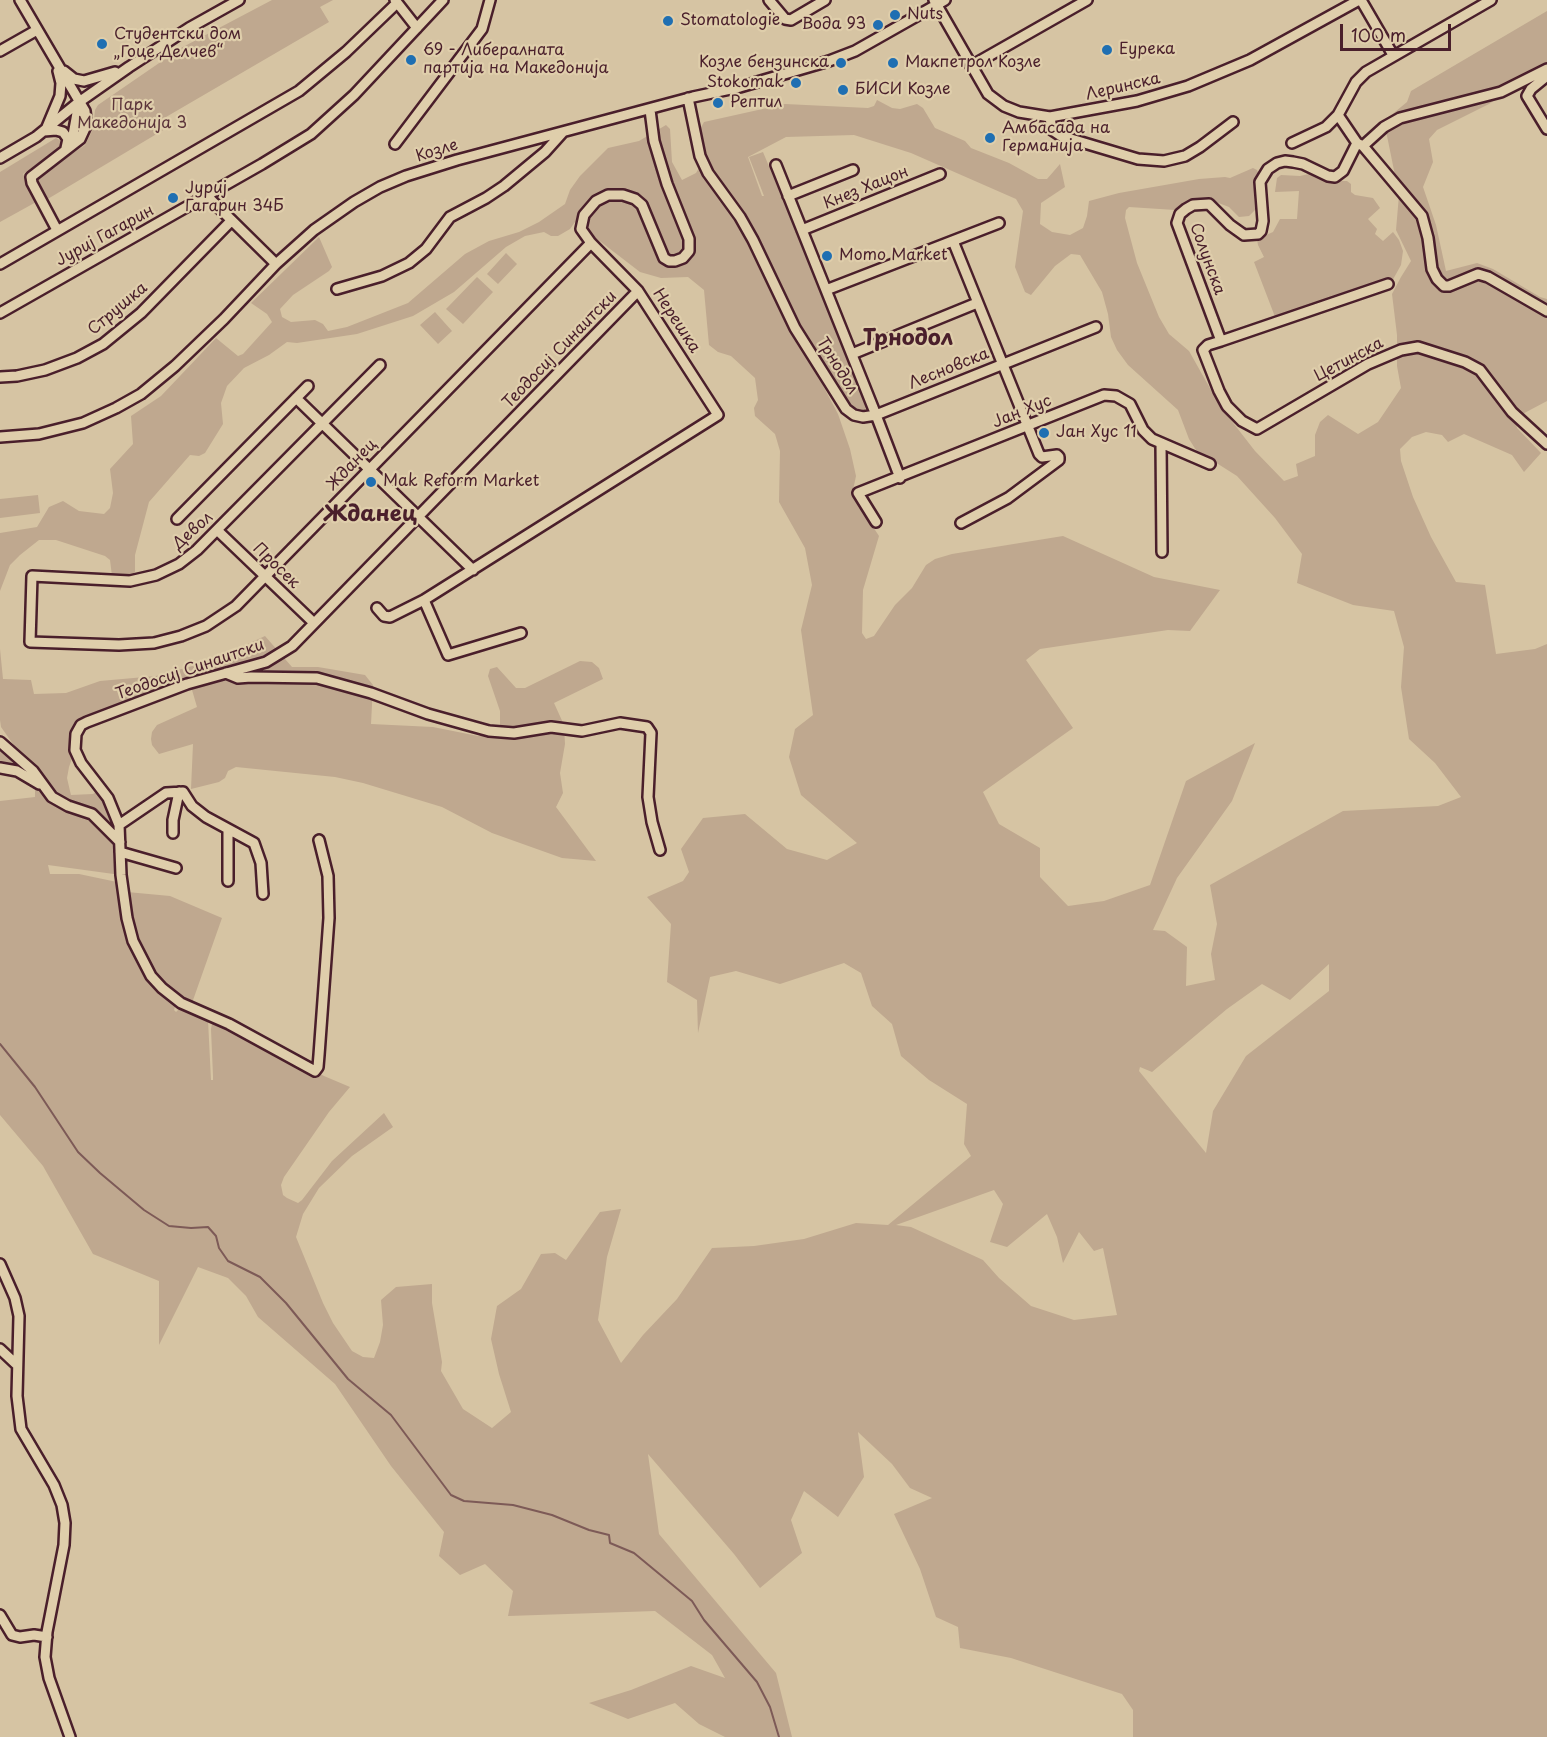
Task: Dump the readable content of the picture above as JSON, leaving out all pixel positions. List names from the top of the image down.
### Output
{
  "streets": {
    "street": [
      "Леринска",
      "Козле",
      "Кнез Хацон",
      "Јуриј Гагарин",
      "Солунска",
      "Струшка",
      "Нерешка",
      "Теодосиј Синаитски",
      "Цетинска",
      "Трнодол",
      "Лесновска",
      "Јан Хус",
      "Жданец",
      "Девол",
      "Просек"
    ]
  },
  "crossings": [
    ["Леринска", "Козле"],
    ["Козле", "Нерешка"],
    ["Козле", "Трнодол"],
    ["Кнез Хацон", "Трнодол"],
    ["Солунска", "Цетинска"],
    ["Нерешка", "Теодосиј Синаитски"],
    ["Нерешка", "Жданец"],
    ["Теодосиј Синаитски", "Просек"],
    ["Трнодол", "Лесновска"],
    ["Жданец", "Девол"],
    ["Жданец", "Просек"],
    ["Девол", "Просек"]
  ],
  "districts": ["Трнодол", "Жданец"],
  "parks": ["Парк Македонија 3"],
  "places": [
    "Nuts",
    "Stomatologie",
    "Вода 93",
    "Студентски дом „Гоце Делчев“",
    "Еурека",
    "69 - Либералната партија на Македонија",
    "Козле бензинска",
    "Макпетрол Козле",
    "Stokomak",
    "БИСИ Козле",
    "Рептил",
    "Амбасада на Германија",
    "Јуриј Гагарин 34Б",
    "Momo Market",
    "Јан Хус 11",
    "Mak Reform Market"
  ],
  "scale_bar": "100 m"
}
